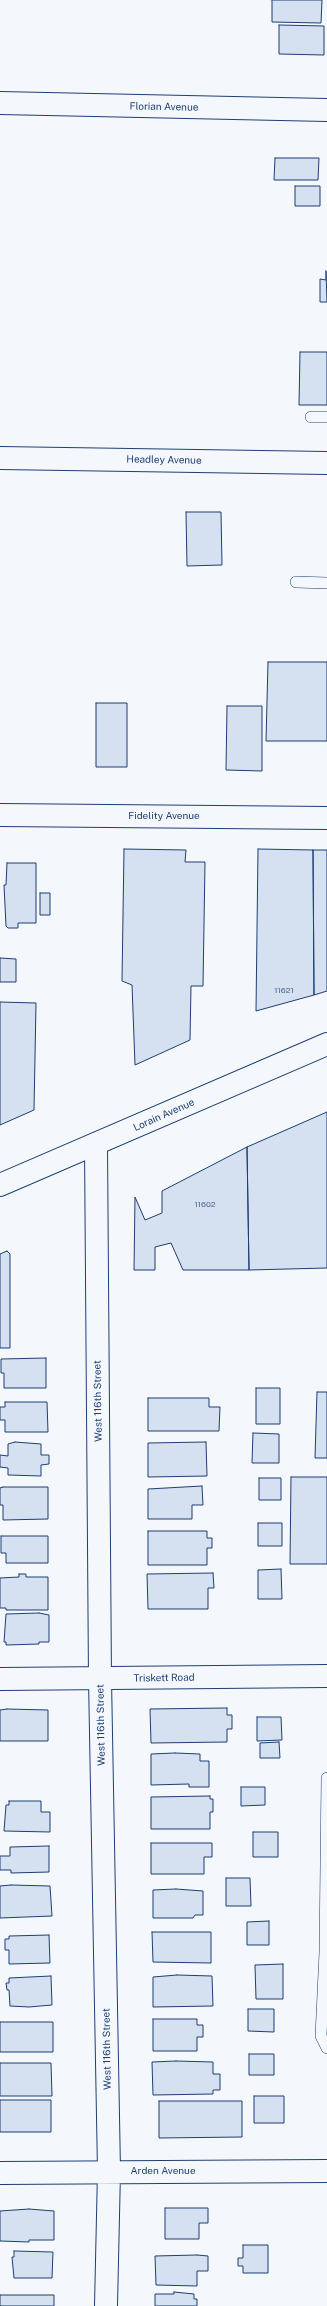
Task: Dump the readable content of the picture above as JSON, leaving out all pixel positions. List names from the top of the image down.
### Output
{
  "streets": {
    "street": [
      "Florian Avenue",
      "Headley Avenue",
      "Fidelity Avenue",
      "Lorain Avenue",
      "West 116th Street",
      "Triskett Road",
      "Arden Avenue"
    ]
  },
  "crossings": [
    ["Lorain Avenue", "West 116th Street"],
    ["West 116th Street", "Triskett Road"],
    ["West 116th Street", "Arden Avenue"]
  ],
  "house_numbers": ["11621", "11602"]
}
